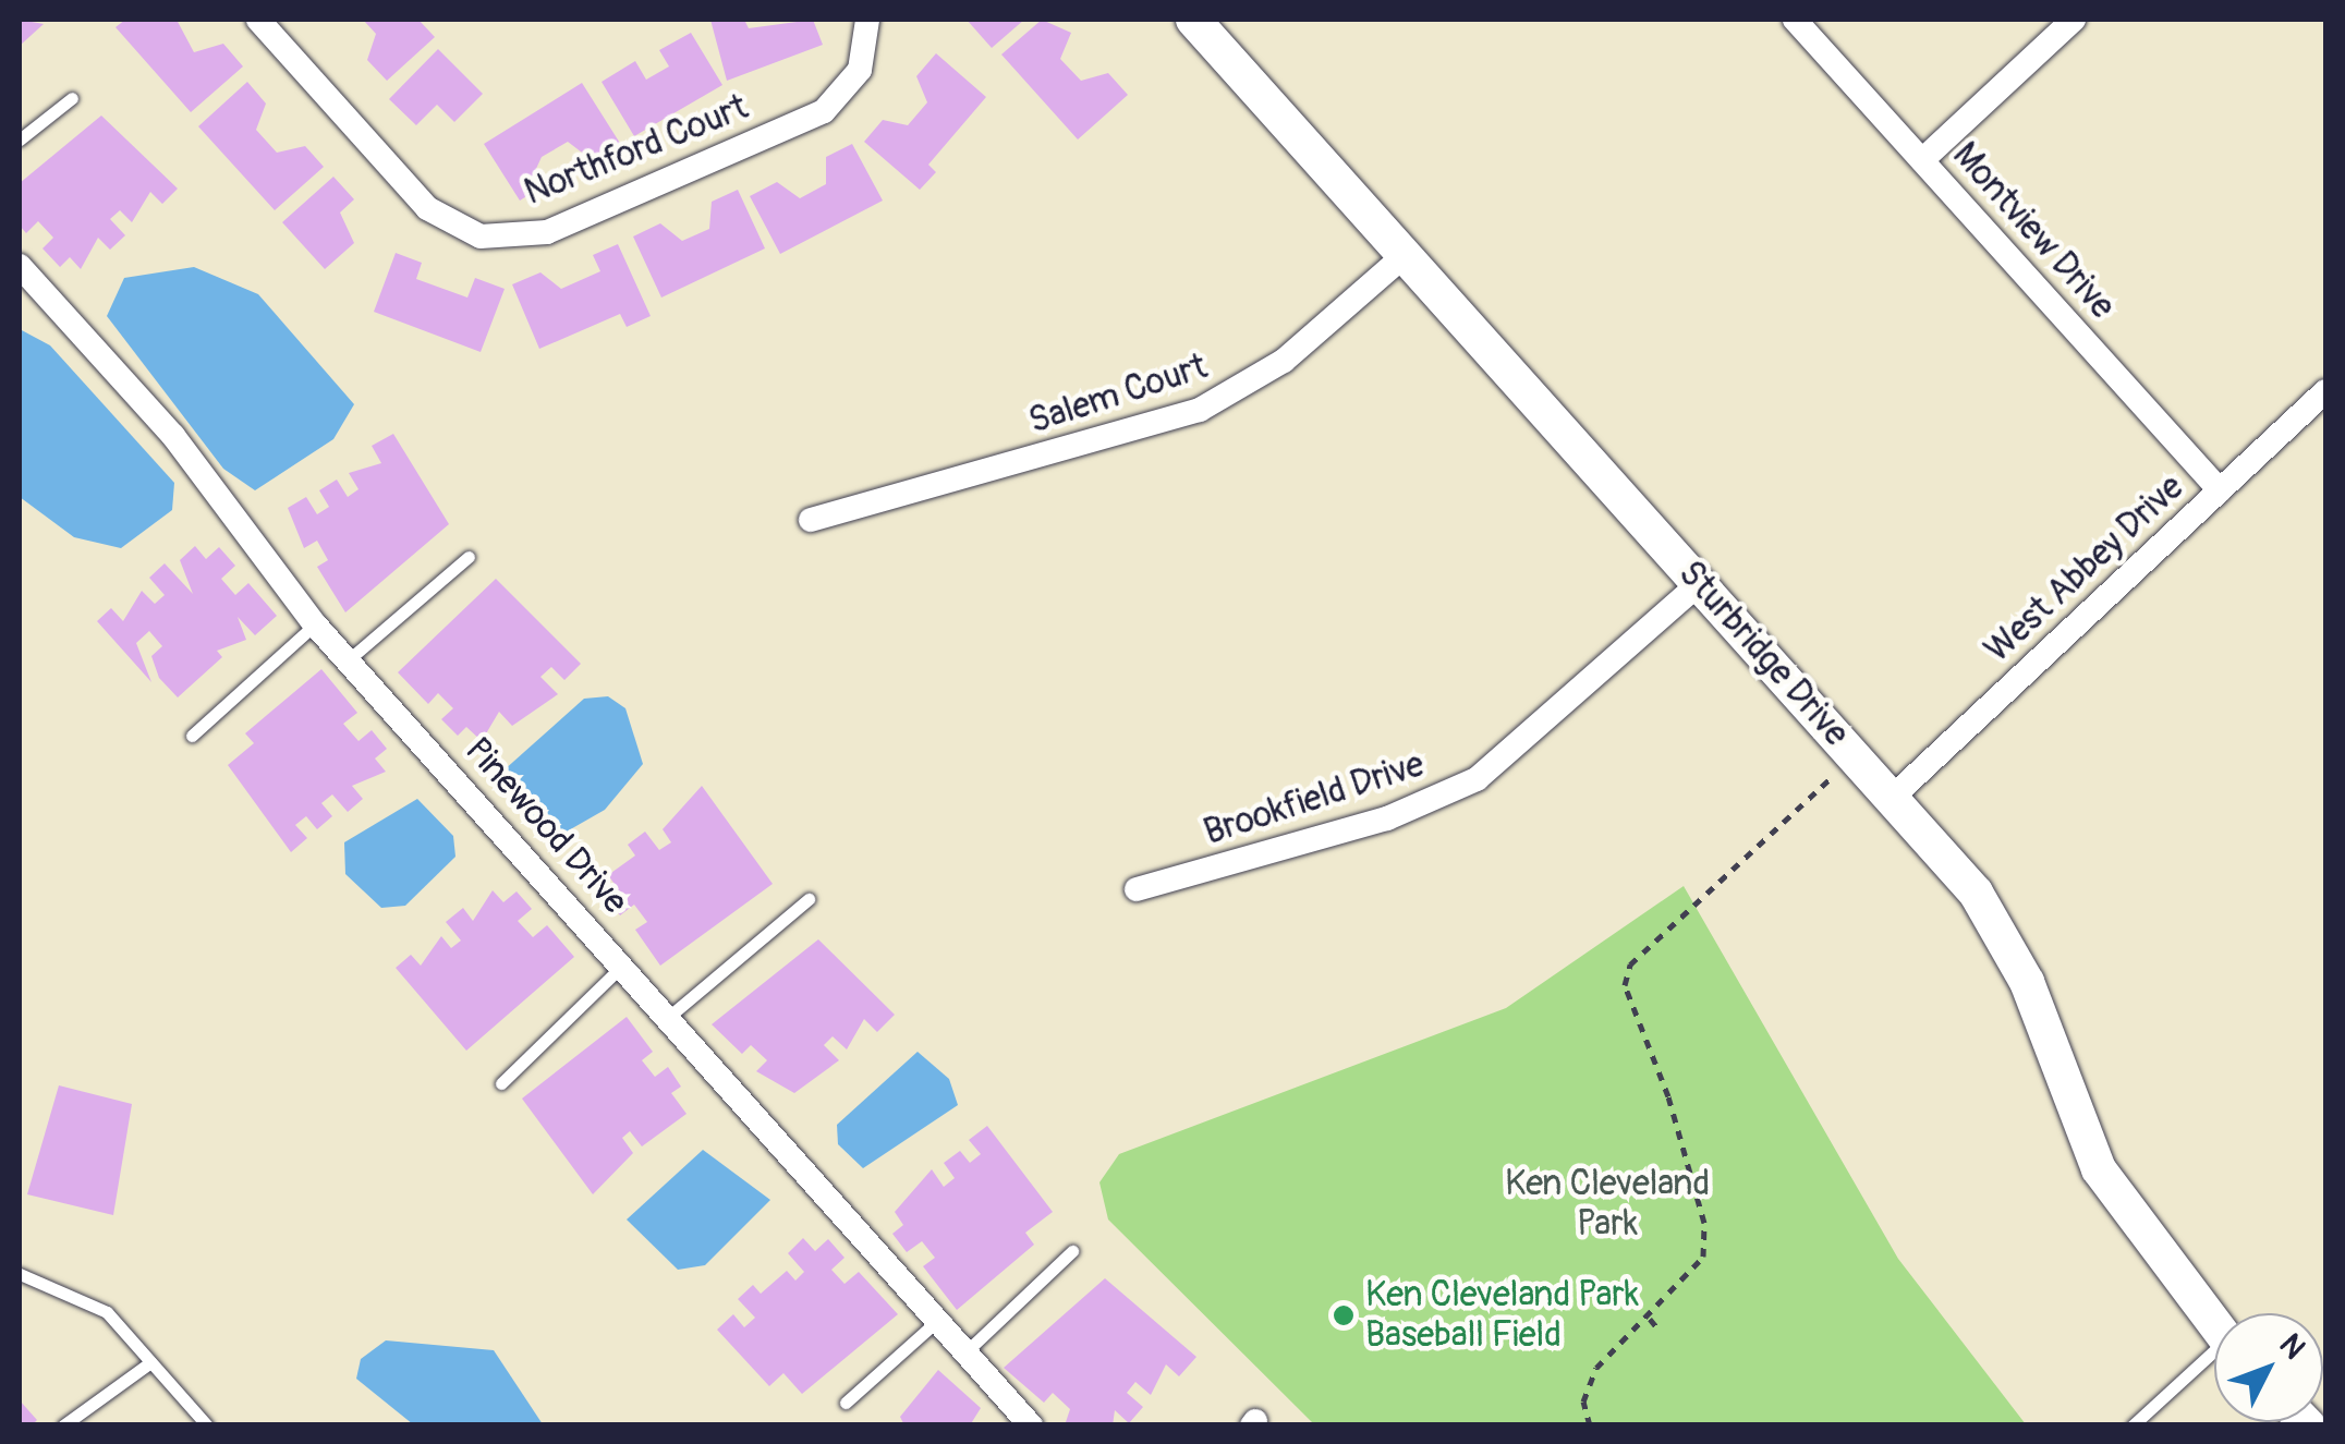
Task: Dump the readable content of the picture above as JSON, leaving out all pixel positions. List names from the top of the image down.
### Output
{
  "streets": {
    "street": [
      "Northford Court",
      "Montview Drive",
      "Salem Court",
      "West Abbey Drive",
      "Sturbridge Drive",
      "Brookfield Drive",
      "Pinewood Drive"
    ]
  },
  "crossings": [
    ["Montview Drive", "West Abbey Drive"],
    ["Salem Court", "Sturbridge Drive"],
    ["West Abbey Drive", "Sturbridge Drive"],
    ["Sturbridge Drive", "Brookfield Drive"]
  ],
  "parks": ["Ken Cleveland Park"],
  "places": ["Ken Cleveland Park Baseball Field"],
  "north": "top right"
}
